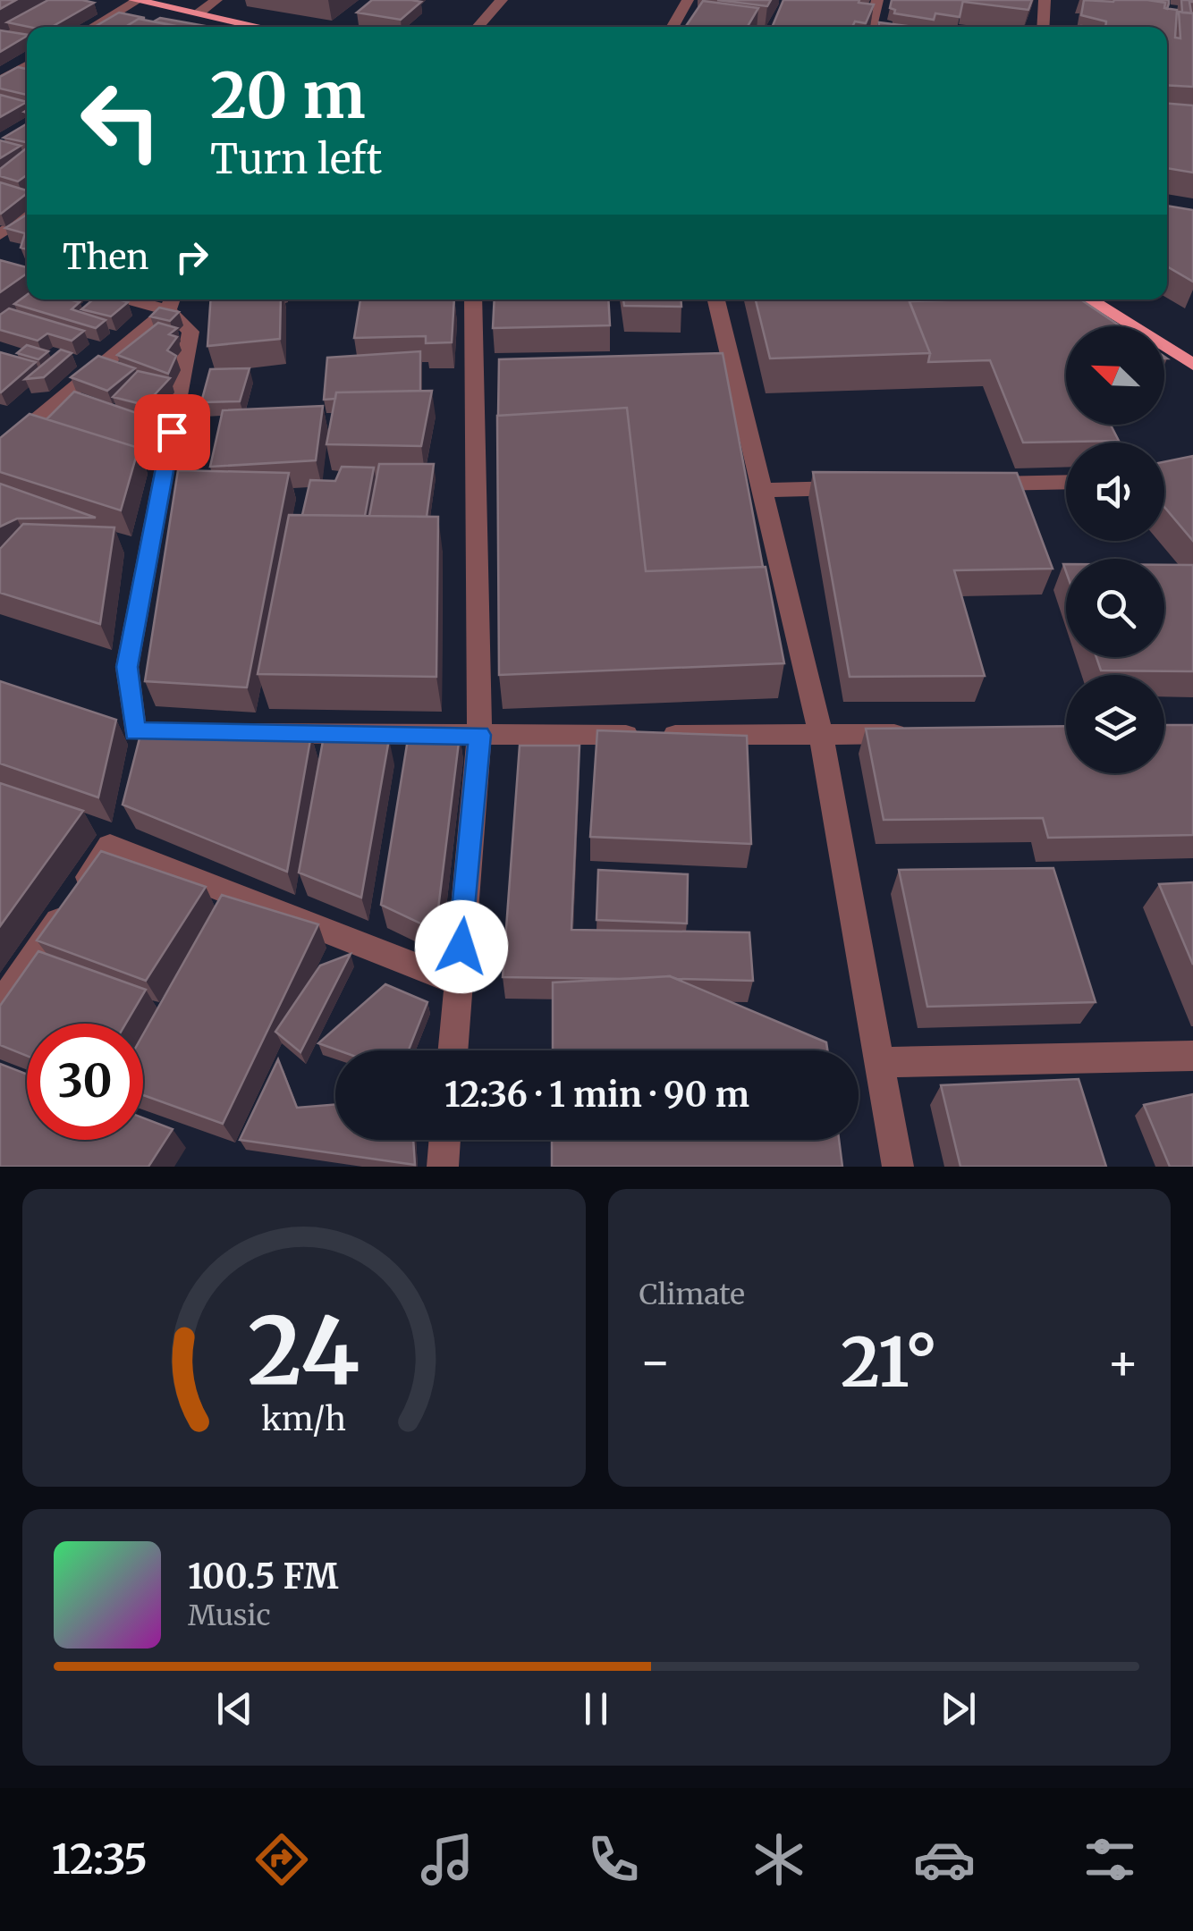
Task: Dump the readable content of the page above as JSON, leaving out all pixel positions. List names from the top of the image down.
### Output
{
  "north": "top left",
  "page": {
    "turn": ["20 m", "Turn left"],
    "then": "Then",
    "limit": "30",
    "trip": "12:36 · 1 min · 90 m",
    "tile": "Climate",
    "heat": ["−", "21°", "+"],
    "song": ["100.5 FM", "Music"],
    "tabs": "12:35",
    "gauge": ["24", "km/h"]
  }
}
